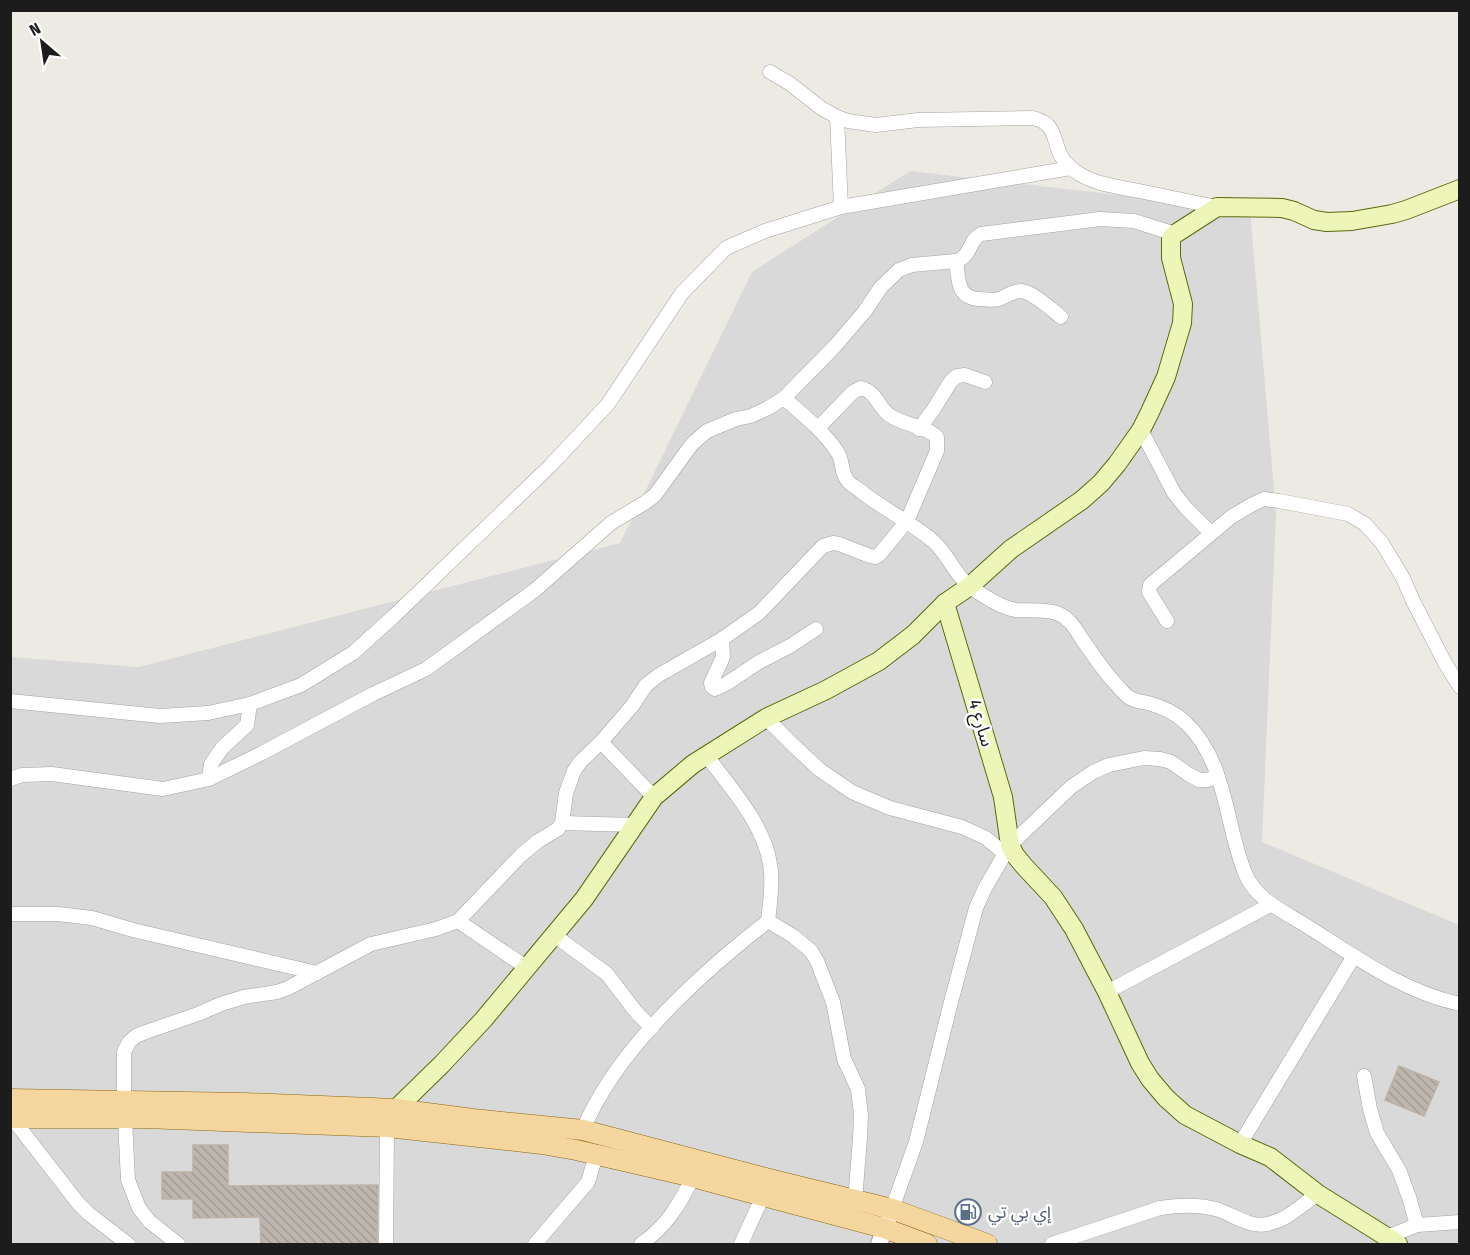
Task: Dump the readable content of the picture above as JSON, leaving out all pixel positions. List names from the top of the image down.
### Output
{
  "streets": {
    "main road": ["سارع 4"]
  },
  "places": {
    "fuel station": ["إي بي تي"]
  },
  "north": "top left"
}
